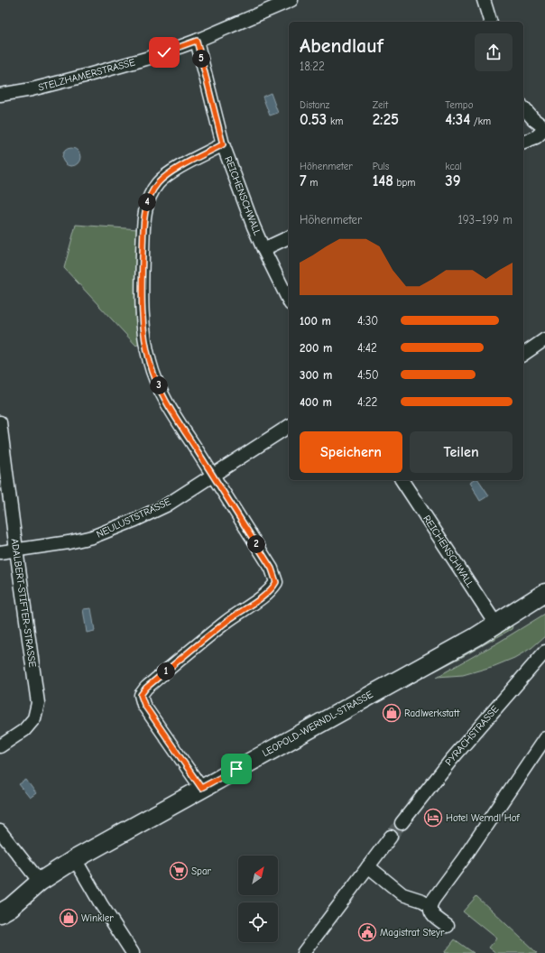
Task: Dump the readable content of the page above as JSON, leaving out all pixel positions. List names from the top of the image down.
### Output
{
  "streets": {
    "street": [
      "STELZHAMERSTRASSE",
      "REICHENSCHWALL",
      "NEULUSTSTRASSE",
      "ADALBERT-STIFTER-STRASSE",
      "LEOPOLD-WERNDL-STRASSE",
      "PYRACHSTRASSE"
    ]
  },
  "crossings": [
    ["STELZHAMERSTRASSE", "REICHENSCHWALL"],
    ["REICHENSCHWALL", "LEOPOLD-WERNDL-STRASSE"],
    ["NEULUSTSTRASSE", "ADALBERT-STIFTER-STRASSE"]
  ],
  "places": {
    "shop": ["Radlwerkstatt", "Winkler"],
    "hotel": ["Hotel Werndl Hof"],
    "supermarket": ["Spar"],
    "public building": ["Magistrat Steyr"]
  },
  "north": "top right",
  "page": {
    "heading": ["Abendlauf", "18:22"],
    "pins": [
      "5",
      "4",
      "3",
      "2",
      "1"
    ],
    "stats": [
      ["Distanz", "0.53 km"],
      ["Zeit", "2:25"],
      ["Tempo", "4:34 /km"],
      ["Höhenmeter", "7 m"],
      ["Puls", "148 bpm"],
      ["kcal", "39"]
    ],
    "chart": ["Höhenmeter", "193–199 m"],
    "list": [
      {
        "name": "100 m",
        "note": "4:30"
      },
      {
        "name": "200 m",
        "note": "4:42"
      },
      {
        "name": "300 m",
        "note": "4:50"
      },
      {
        "name": "400 m",
        "note": "4:22"
      }
    ],
    "buttons": ["Speichern", "Teilen"]
  }
}
